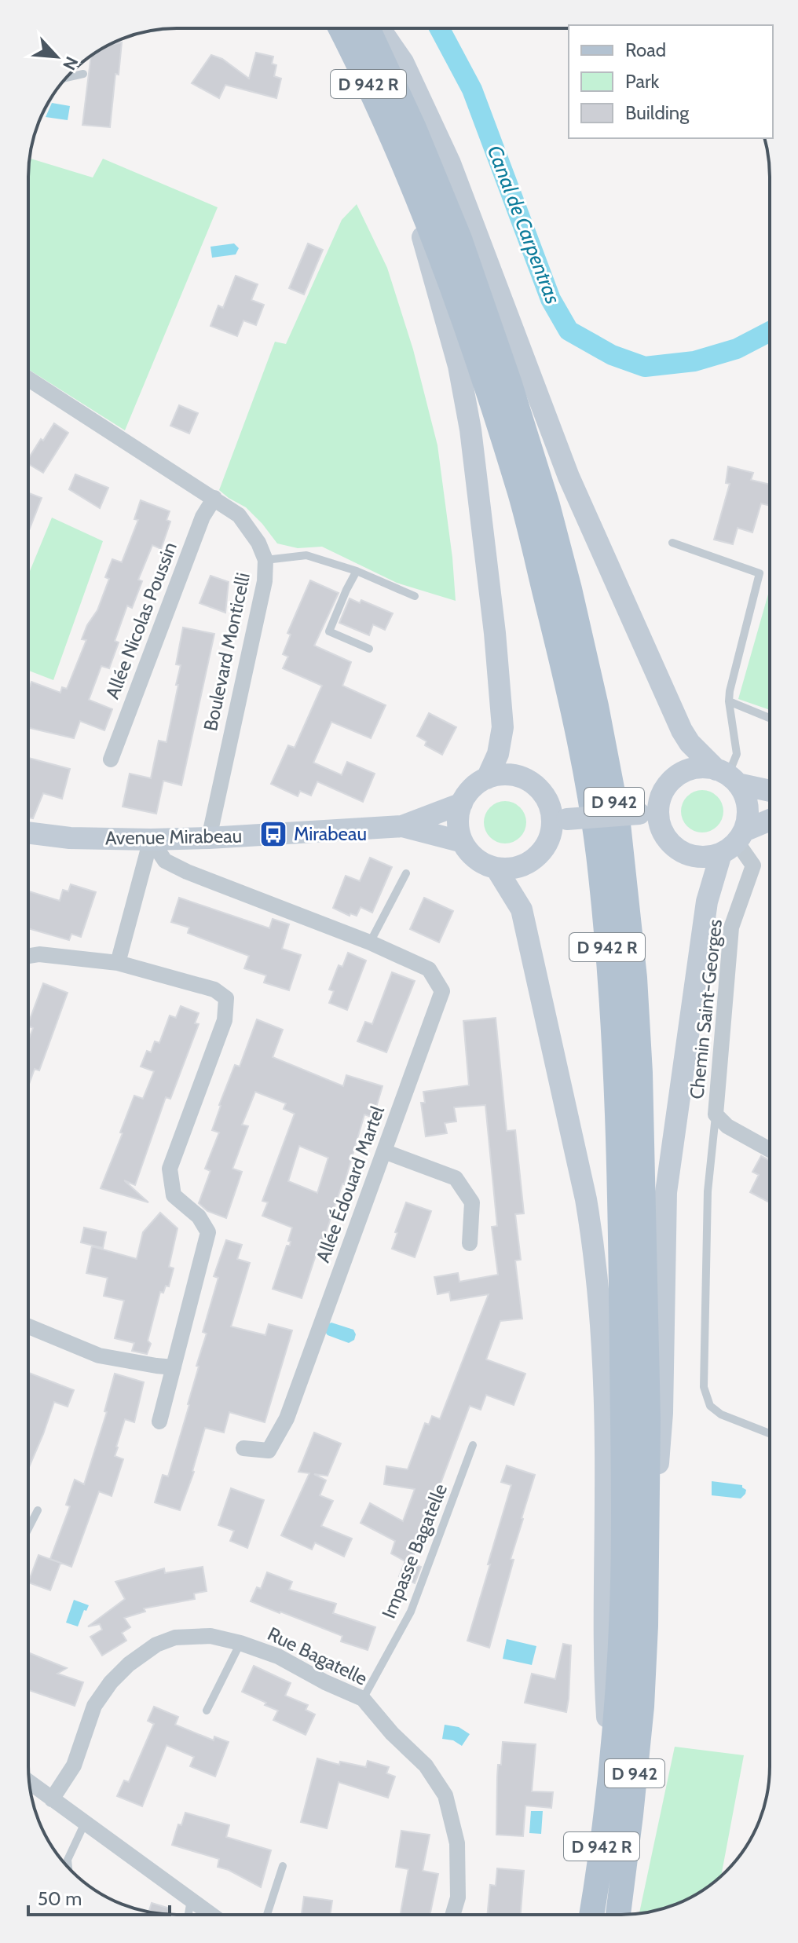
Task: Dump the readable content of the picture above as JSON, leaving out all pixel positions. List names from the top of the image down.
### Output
{
  "streets": {
    "main road": ["D 942 R", "D 942", "Avenue Mirabeau"],
    "street": [
      "Allée Nicolas Poussin",
      "Boulevard Monticelli",
      "Chemin Saint-Georges",
      "Allée Édouard Martel",
      "Rue Bagatelle"
    ],
    "lane": ["Impasse Bagatelle"]
  },
  "crossings": [
    ["Allée Nicolas Poussin", "Boulevard Monticelli"],
    ["Boulevard Monticelli", "Avenue Mirabeau"],
    ["Impasse Bagatelle", "Rue Bagatelle"]
  ],
  "water": ["Canal de Carpentras"],
  "places": {
    "bus stop": ["Mirabeau"]
  },
  "legend": ["Road", "Park", "Building"],
  "scale_bar": "50 m",
  "north": "bottom right"
}
